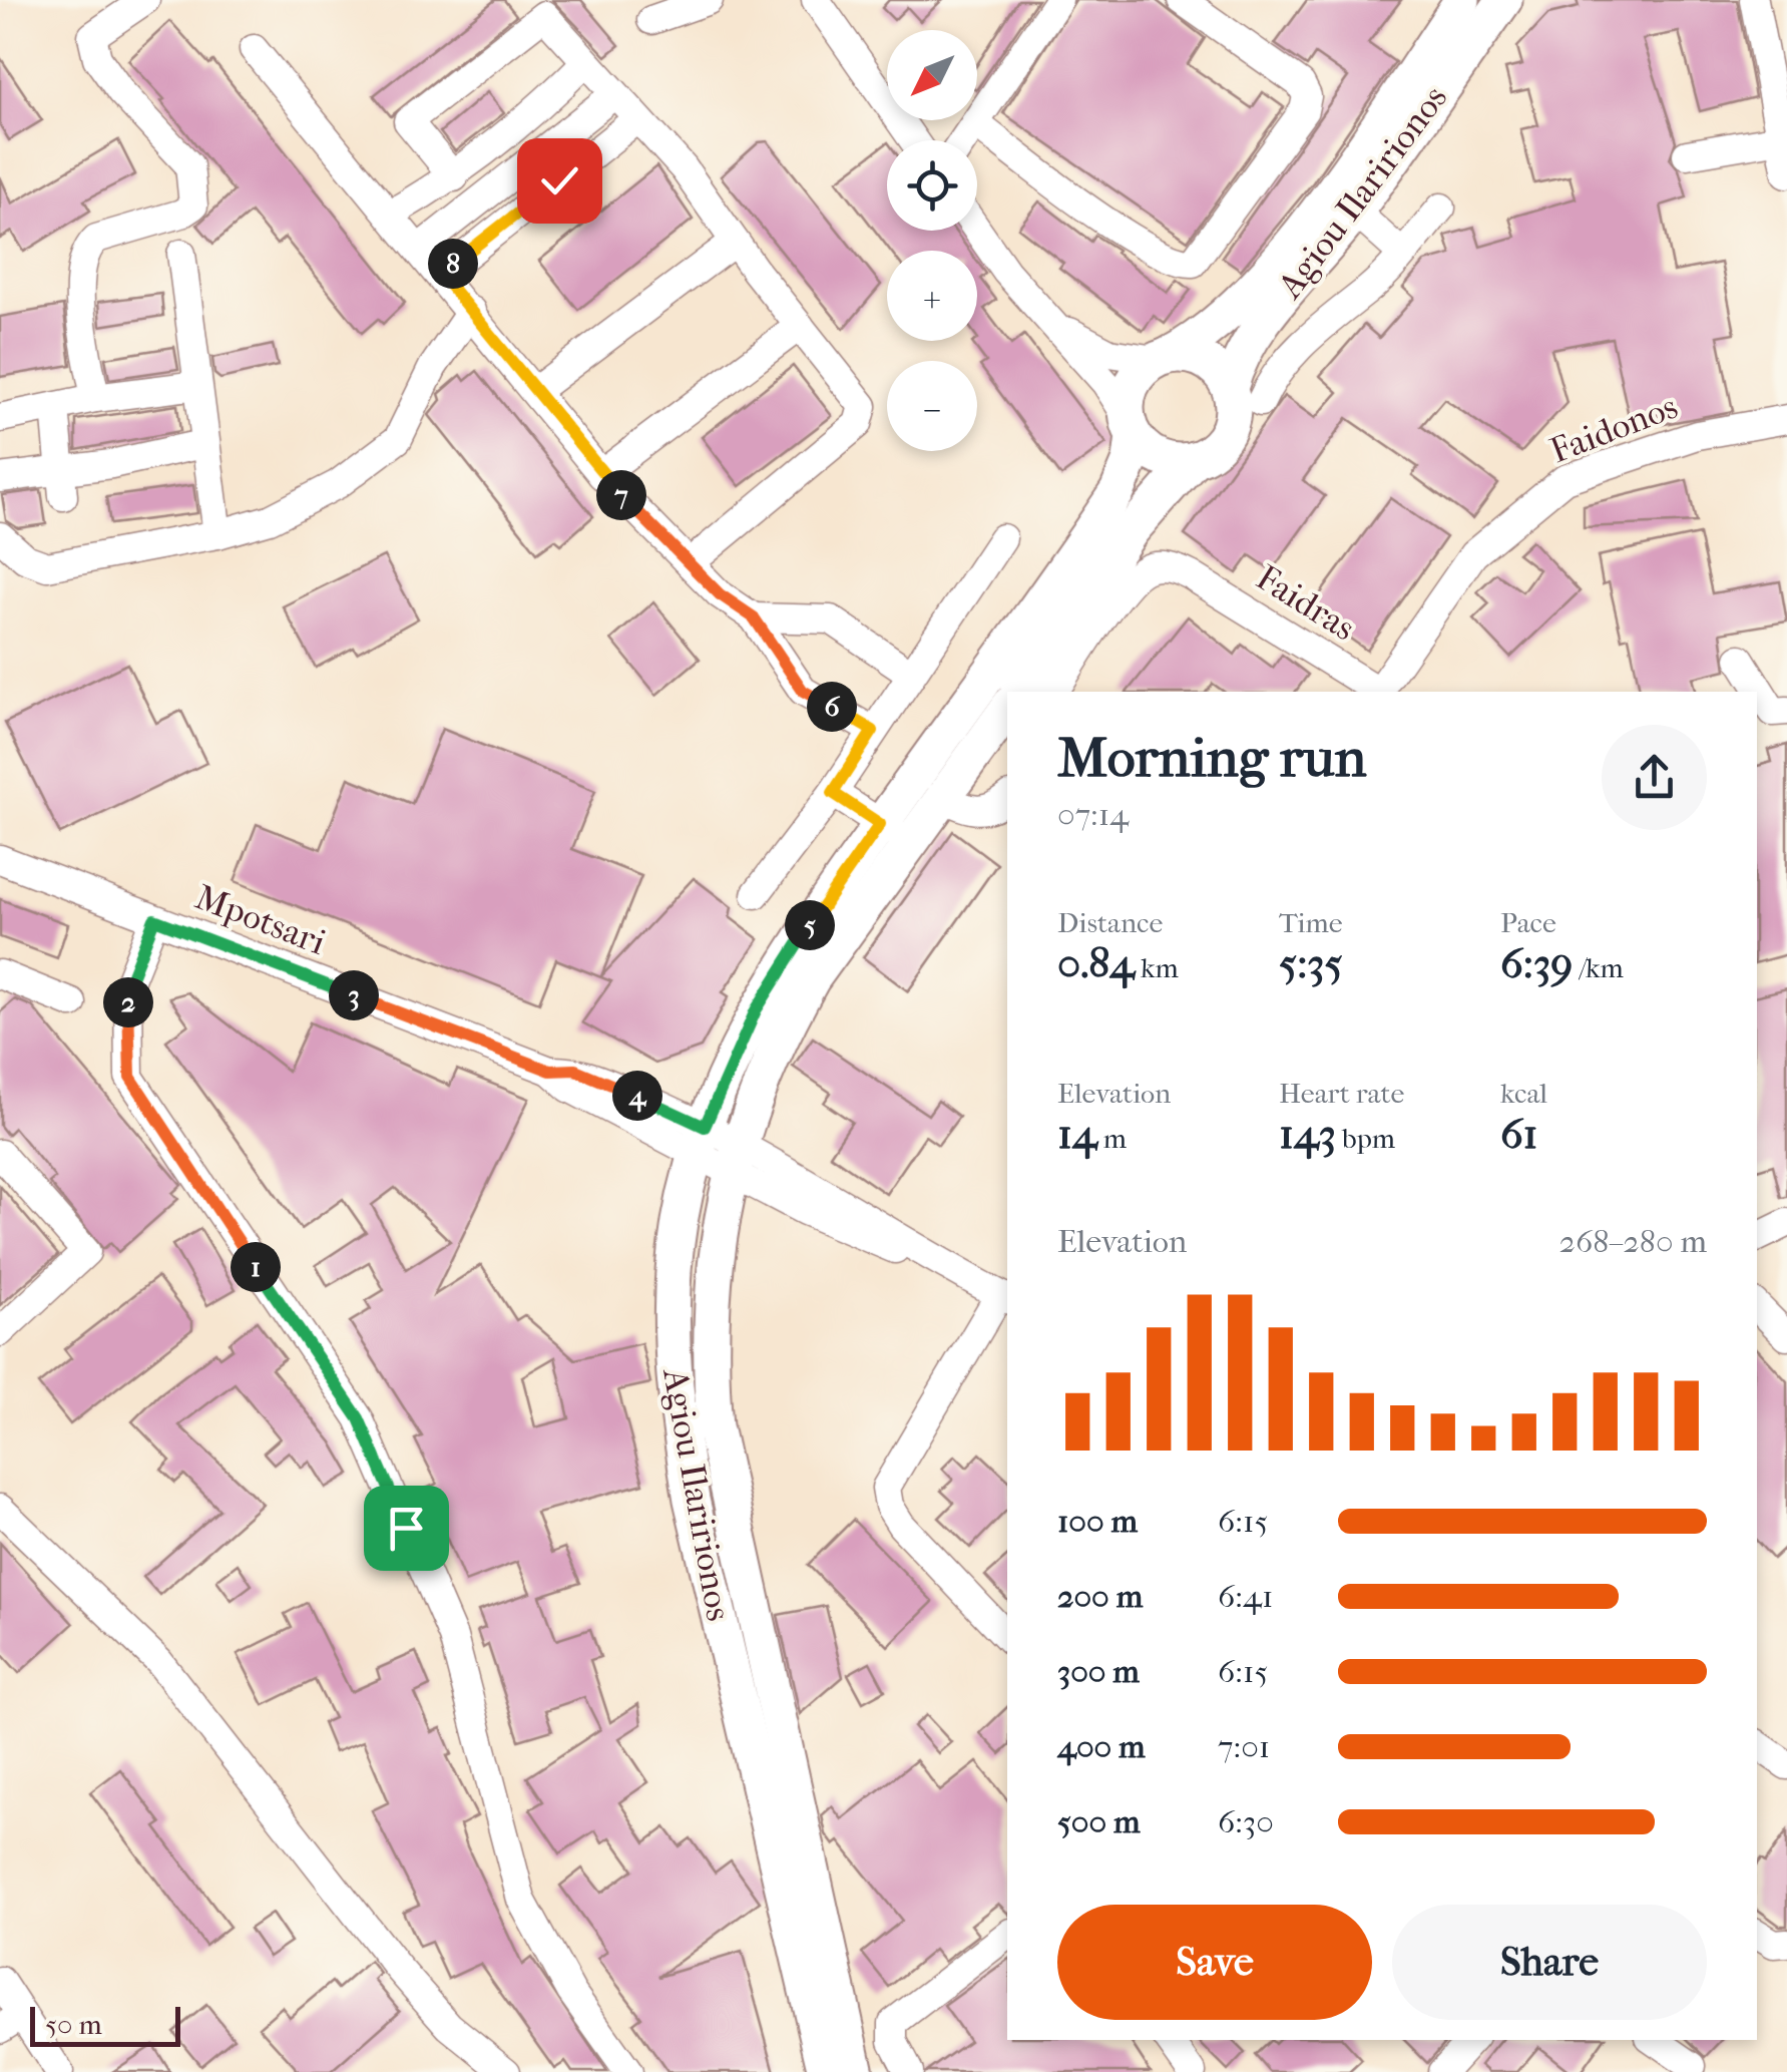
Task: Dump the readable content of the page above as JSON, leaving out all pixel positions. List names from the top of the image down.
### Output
{
  "streets": {
    "main road": ["Agiou Ilaririonos"],
    "street": ["Faidonos", "Faidras", "Mpotsari"]
  },
  "crossings": [
    ["Agiou Ilaririonos", "Mpotsari"]
  ],
  "scale_bar": "50 m",
  "north": "bottom left",
  "page": {
    "map_buttons": ["+", "−"],
    "pins": [
      "8",
      "7",
      "6",
      "5",
      "3",
      "2",
      "4",
      "1"
    ],
    "heading": ["Morning run", "07:14"],
    "stats": [
      ["Distance", "0.84 km"],
      ["Time", "5:35"],
      ["Pace", "6:39 /km"],
      ["Elevation", "14 m"],
      ["Heart rate", "143 bpm"],
      ["kcal", "61"]
    ],
    "chart": ["Elevation", "268–280 m"],
    "list": [
      {
        "name": "100 m",
        "note": "6:15"
      },
      {
        "name": "200 m",
        "note": "6:41"
      },
      {
        "name": "300 m",
        "note": "6:15"
      },
      {
        "name": "400 m",
        "note": "7:01"
      },
      {
        "name": "500 m",
        "note": "6:30"
      }
    ],
    "buttons": ["Save", "Share"],
    "scale": "50 m"
  }
}
